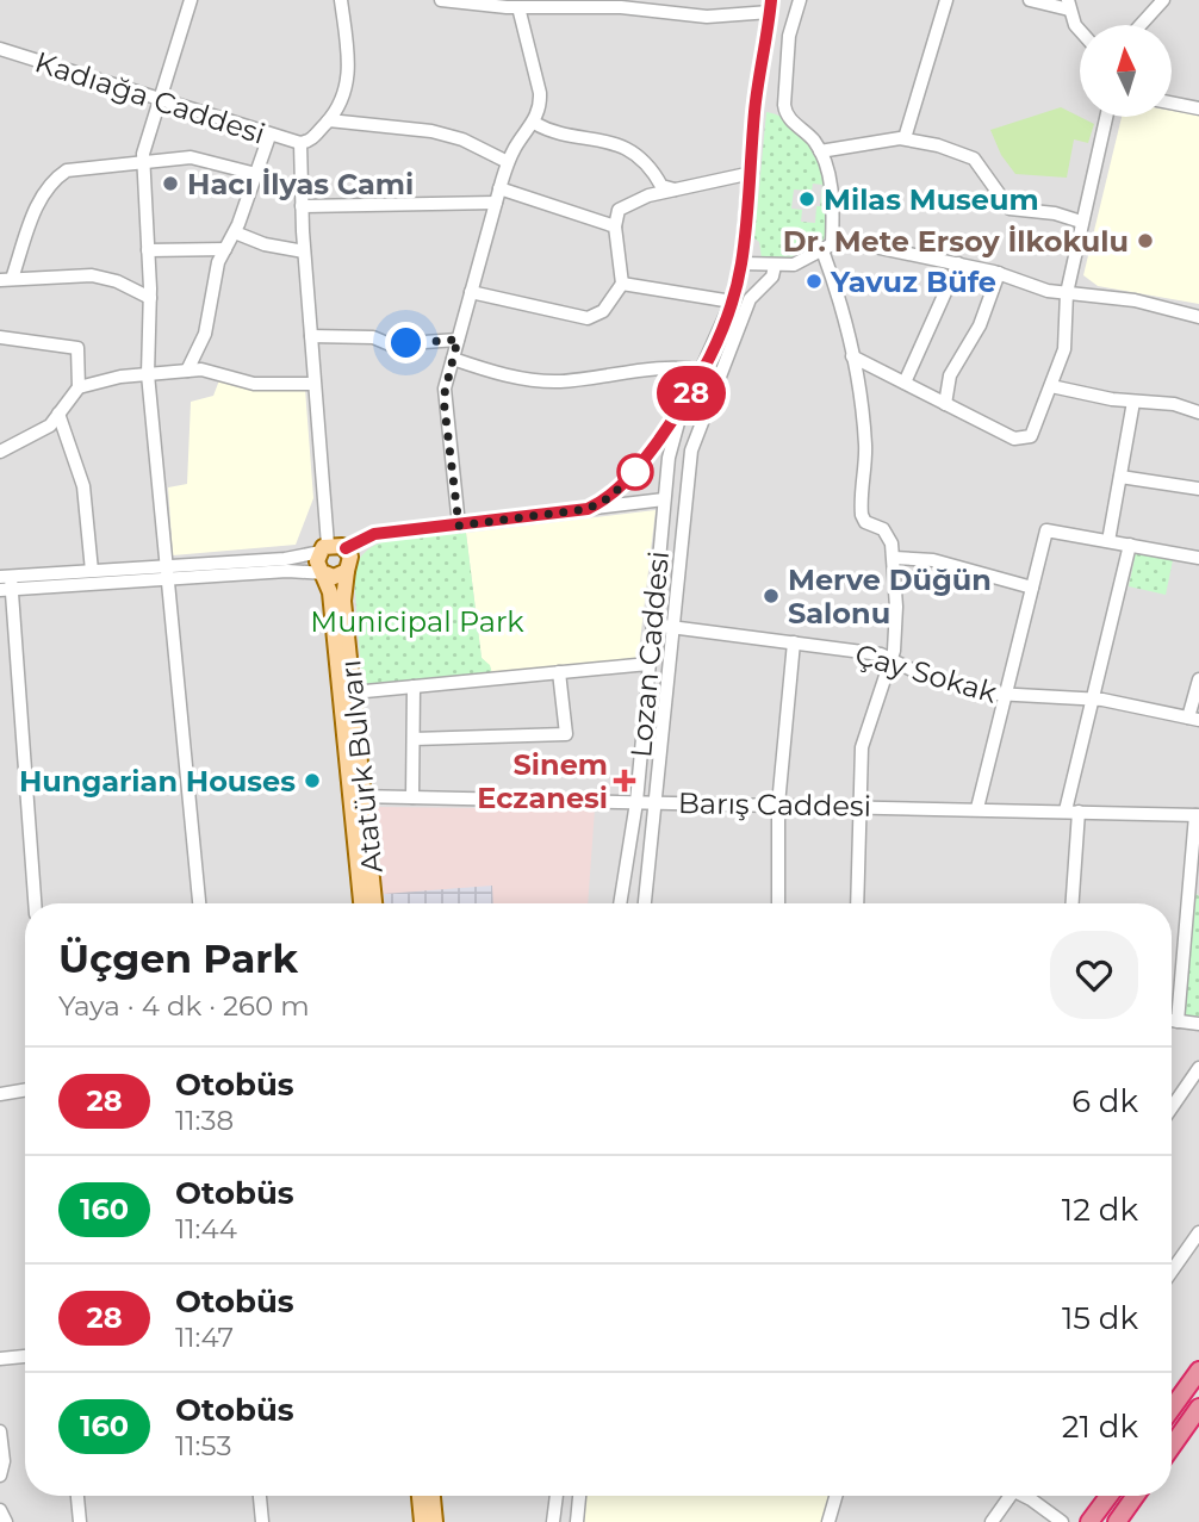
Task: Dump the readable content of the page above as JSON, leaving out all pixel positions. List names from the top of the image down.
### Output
{
  "streets": {
    "main road": ["Atatürk Bulvarı"],
    "street": [
      "Kadıağa Caddesi",
      "Lozan Caddesi",
      "Çay Sokak",
      "Barış Caddesi"
    ]
  },
  "crossings": [
    ["Lozan Caddesi", "Çay Sokak"],
    ["Lozan Caddesi", "Barış Caddesi"],
    ["Atatürk Bulvarı", "Barış Caddesi"]
  ],
  "parks": ["Municipal Park"],
  "places": {
    "other": [
      "Hacı İlyas Cami",
      "Milas Museum",
      "Dr. Mete Ersoy İlkokulu",
      "Yavuz Büfe",
      "Merve Düğün Salonu",
      "Hungarian Houses"
    ],
    "health": ["Sinem Eczanesi"]
  },
  "lines": ["bus line 28"],
  "north": "top",
  "page": {
    "on_map": "28",
    "heading": ["Üçgen Park", "Yaya · 4 dk · 260 m"],
    "list": [
      {
        "mark": "28",
        "name": "Otobüs",
        "note": "11:38",
        "value": "6 dk"
      },
      {
        "mark": "160",
        "name": "Otobüs",
        "note": "11:44",
        "value": "12 dk"
      },
      {
        "mark": "28",
        "name": "Otobüs",
        "note": "11:47",
        "value": "15 dk"
      },
      {
        "mark": "160",
        "name": "Otobüs",
        "note": "11:53",
        "value": "21 dk"
      }
    ]
  }
}
